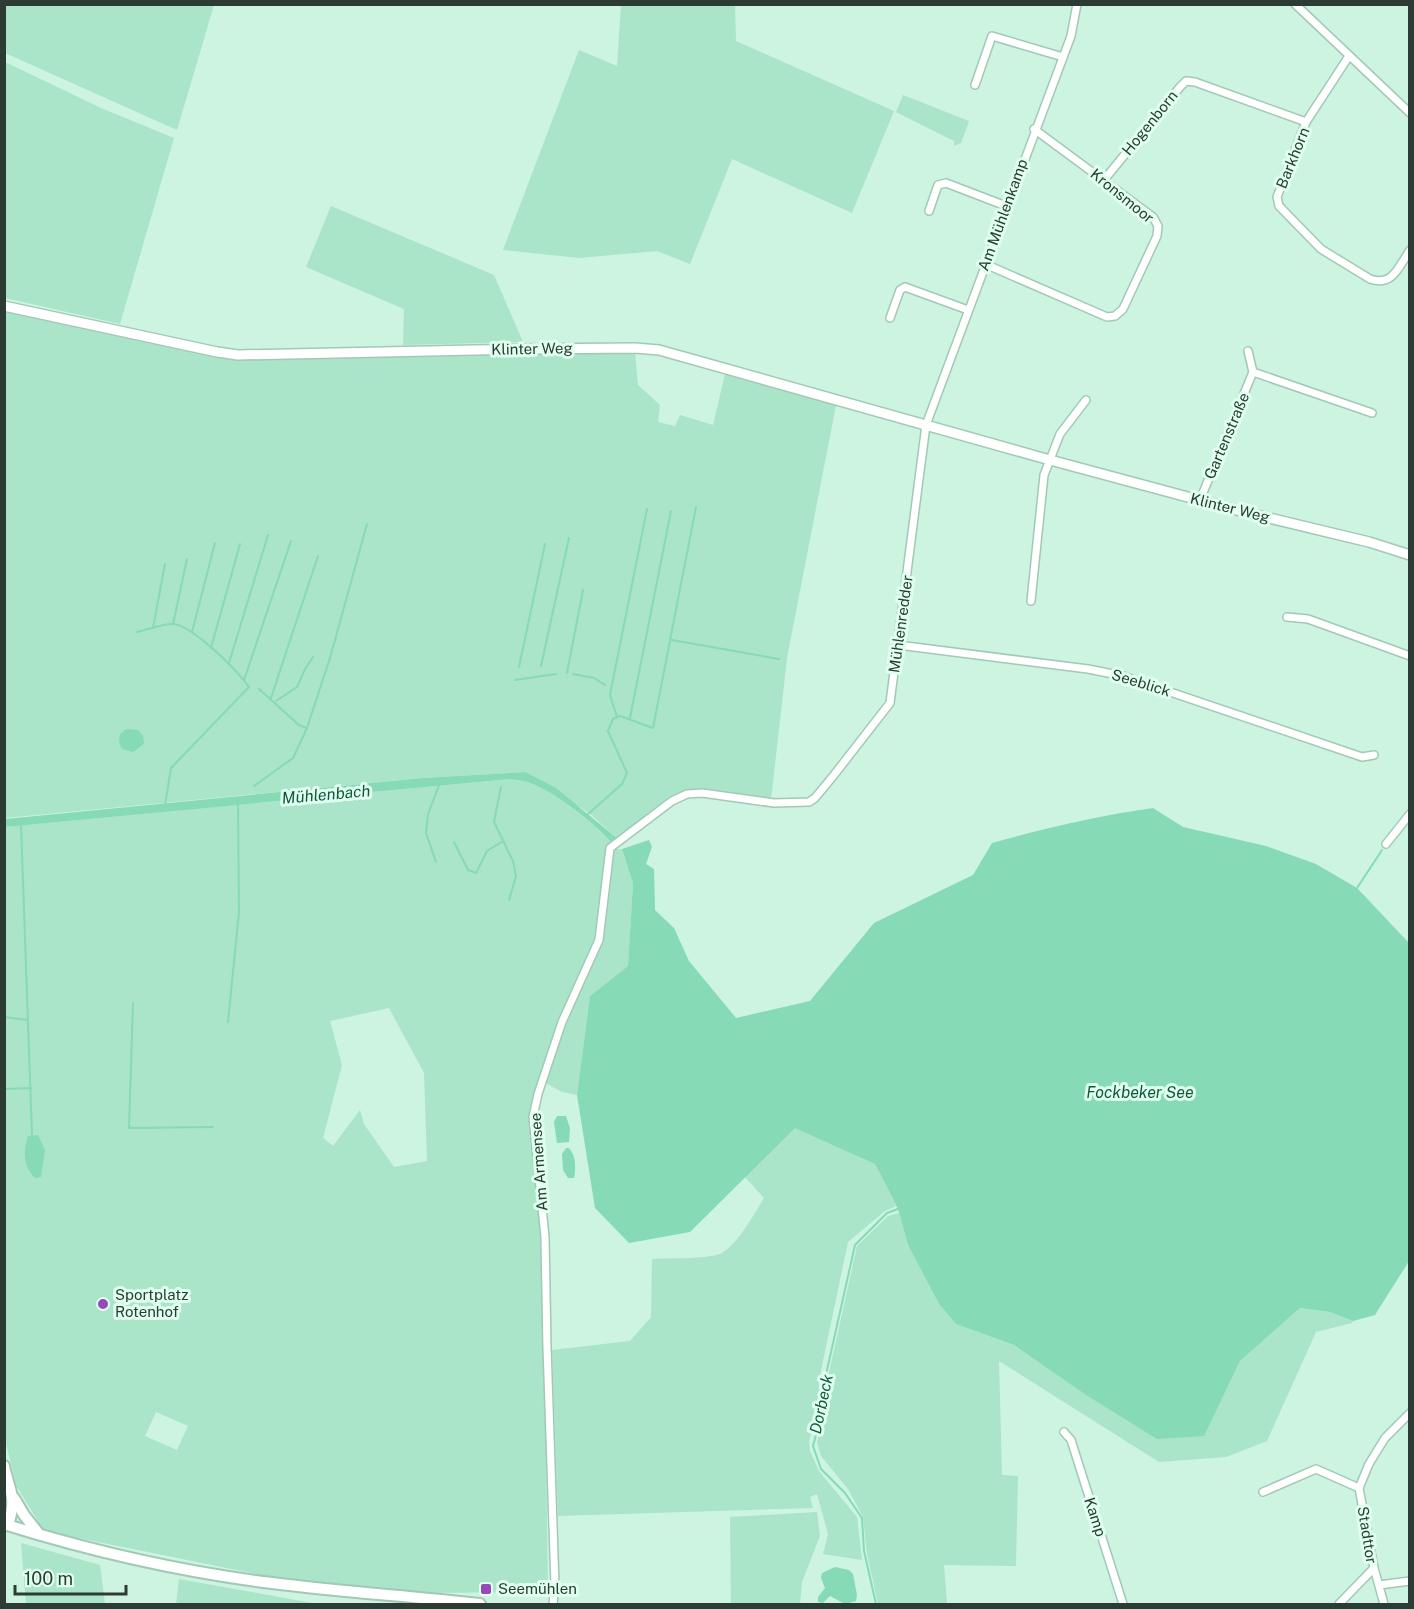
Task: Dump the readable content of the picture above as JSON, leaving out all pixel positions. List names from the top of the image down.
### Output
{
  "streets": {
    "street": [
      "Hogenborn",
      "Barkhorn",
      "Kronsmoor",
      "Am Mühlenkamp",
      "Klinter Weg",
      "Gartenstraße",
      "Mühlenredder",
      "Seeblick",
      "Am Armensee",
      "Kamp",
      "Stadttor"
    ]
  },
  "crossings": [
    ["Hogenborn", "Barkhorn"],
    ["Hogenborn", "Kronsmoor"],
    ["Kronsmoor", "Am Mühlenkamp"],
    ["Am Mühlenkamp", "Klinter Weg"],
    ["Am Mühlenkamp", "Mühlenredder"],
    ["Klinter Weg", "Gartenstraße"],
    ["Klinter Weg", "Mühlenredder"],
    ["Mühlenredder", "Seeblick"],
    ["Mühlenredder", "Am Armensee"]
  ],
  "water": ["Mühlenbach", "Fockbeker See", "Dorbeck"],
  "places": {
    "other": ["Sportplatz Rotenhof"],
    "transit": ["Seemühlen"]
  },
  "scale_bar": "100 m"
}
